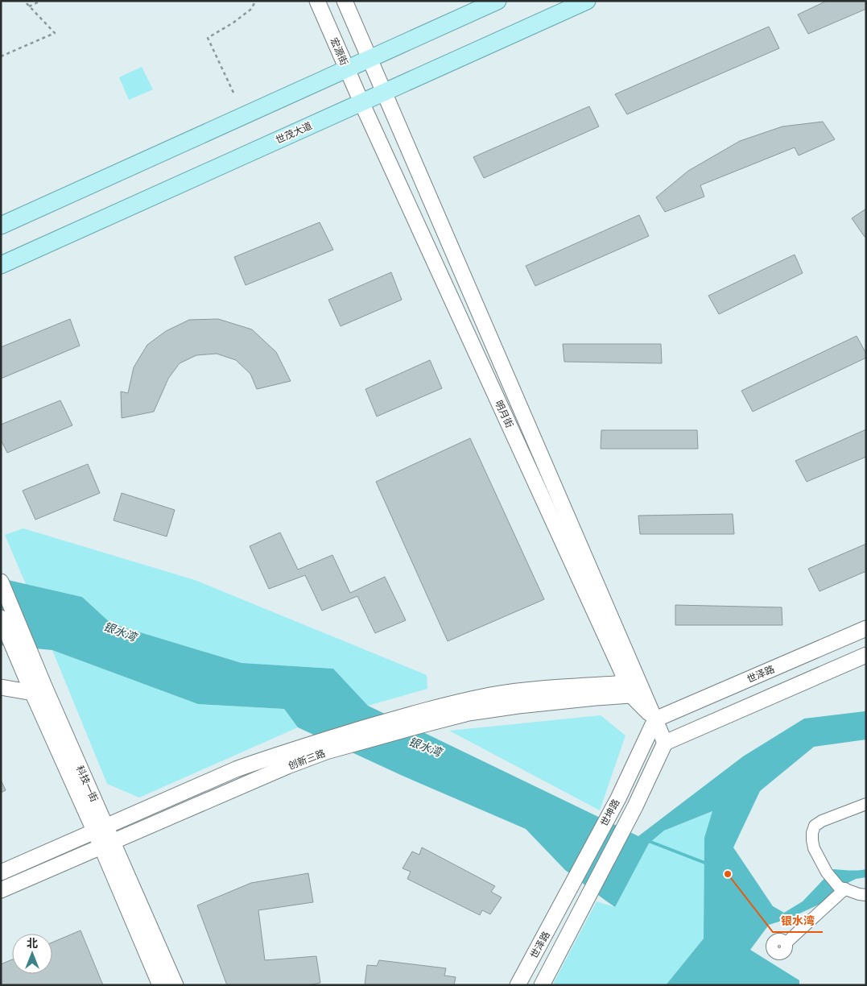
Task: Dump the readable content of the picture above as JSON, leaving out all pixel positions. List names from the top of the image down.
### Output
{
  "streets": {
    "main road": ["世茂大道"],
    "street": [
      "宏源街",
      "明月街",
      "世泽路",
      "创新三路",
      "科技一街",
      "世坤路"
    ]
  },
  "crossings": [
    ["宏源街", "世茂大道"],
    ["宏源街", "明月街"],
    ["世茂大道", "明月街"],
    ["明月街", "世泽路"],
    ["明月街", "创新三路"],
    ["明月街", "世坤路"],
    ["世泽路", "世坤路"],
    ["创新三路", "科技一街"]
  ],
  "water": ["银水湾"],
  "places": ["银水湾"],
  "north": "top"
}
